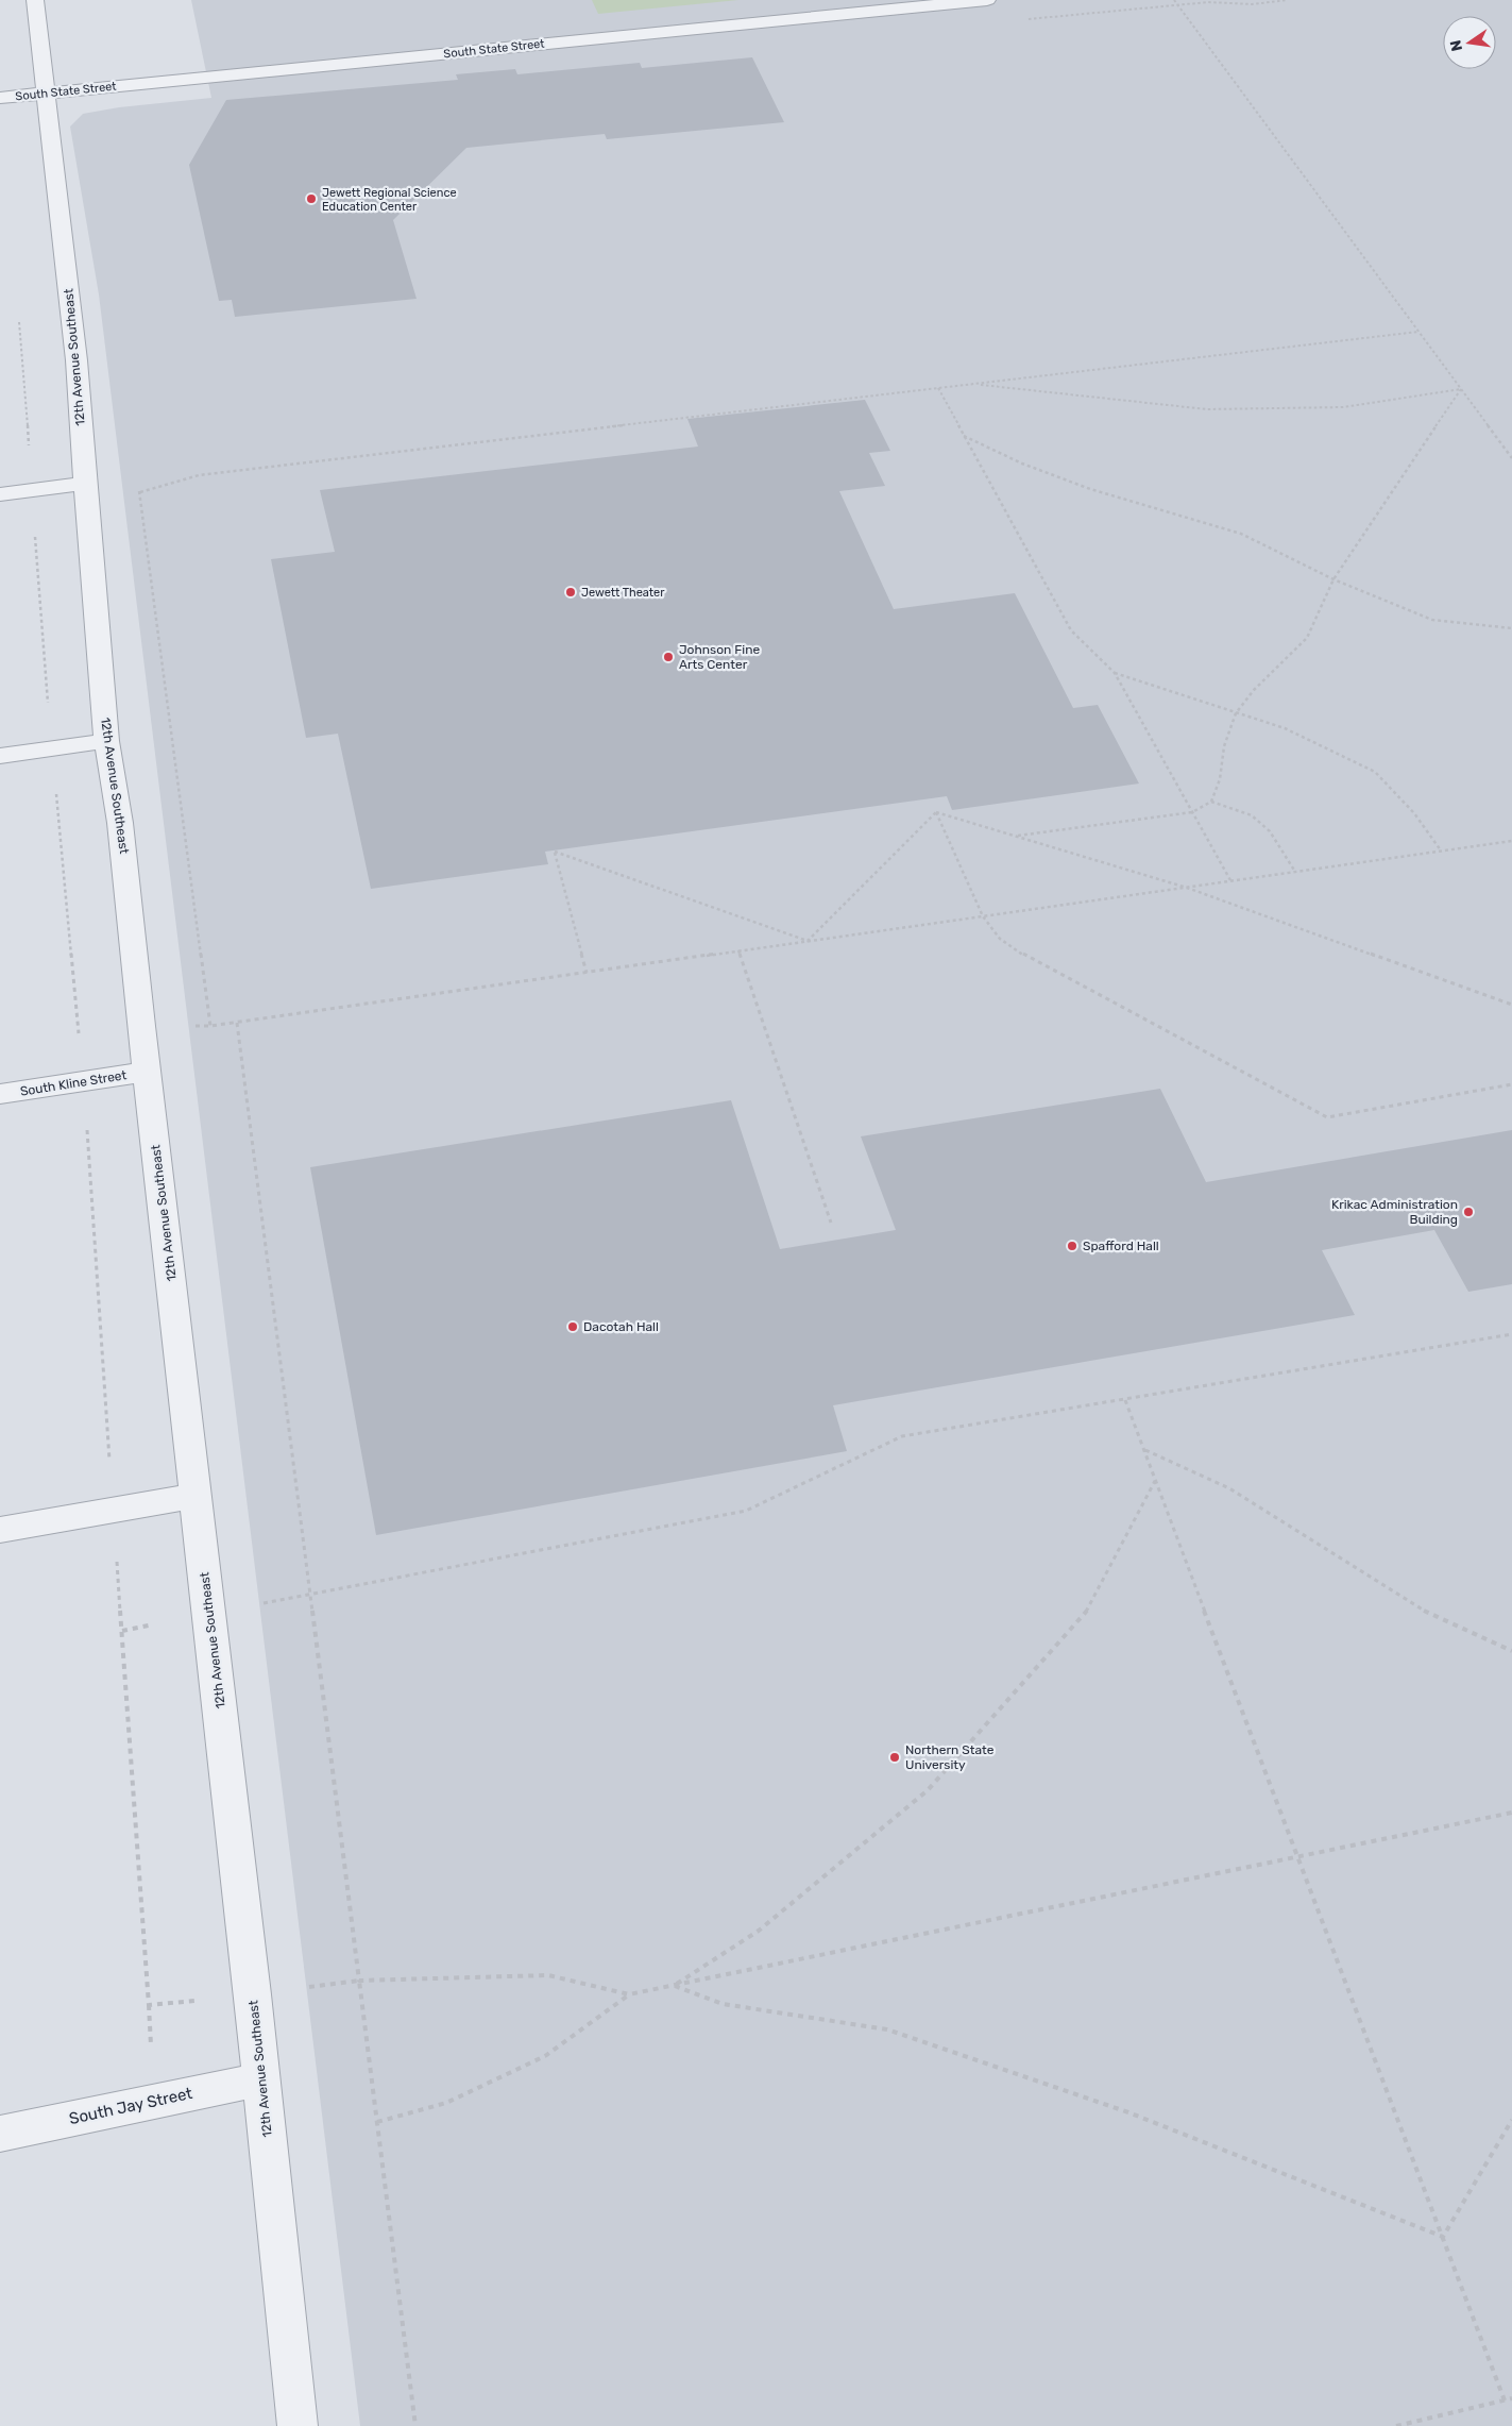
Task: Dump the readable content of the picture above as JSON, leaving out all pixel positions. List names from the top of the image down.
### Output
{
  "streets": {
    "street": [
      "South State Street",
      "12th Avenue Southeast",
      "South Kline Street",
      "South Jay Street"
    ]
  },
  "crossings": [
    ["South State Street", "12th Avenue Southeast"],
    ["12th Avenue Southeast", "South Kline Street"],
    ["12th Avenue Southeast", "South Jay Street"]
  ],
  "places": [
    "Jewett Regional Science Education Center",
    "Jewett Theater",
    "Johnson Fine Arts Center",
    "Krikac Administration Building",
    "Spafford Hall",
    "Dacotah Hall",
    "Northern State University"
  ],
  "north": "left"
}
